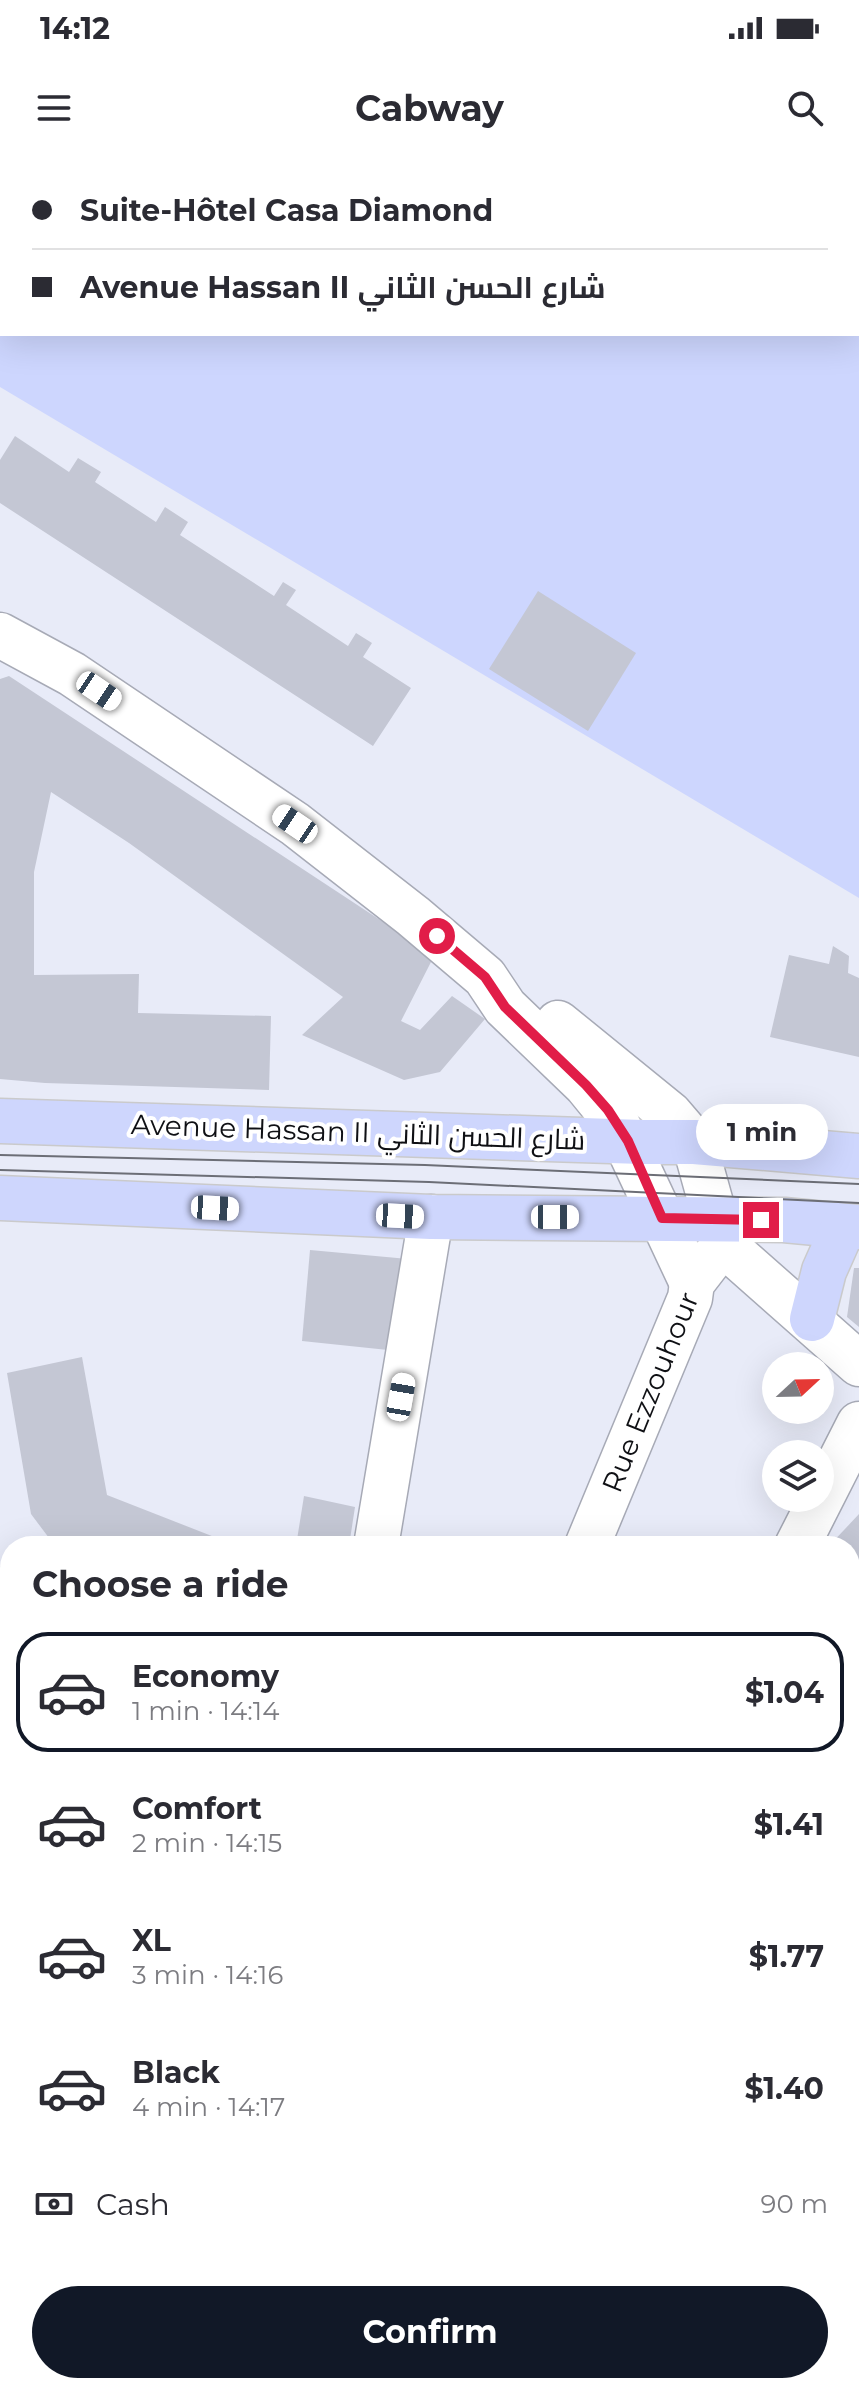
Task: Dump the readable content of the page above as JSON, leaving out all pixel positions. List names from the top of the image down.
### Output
{
  "streets": {
    "main road": ["Avenue Hassan II شارع الحسن الثاني"],
    "street": ["Rue Ezzouhour"]
  },
  "north": "right",
  "page": {
    "status": "14:12",
    "header": "Cabway",
    "banner": ["Suite-Hôtel Casa Diamond", "Avenue Hassan II شارع الحسن الثاني"],
    "bubble": "1 min",
    "heading": "Choose a ride",
    "list": [
      {
        "name": "Economy",
        "note": "1 min · 14:14",
        "value": "$1.04"
      },
      {
        "name": "Comfort",
        "note": "2 min · 14:15",
        "value": "$1.41"
      },
      {
        "name": "XL",
        "note": "3 min · 14:16",
        "value": "$1.77"
      },
      {
        "name": "Black",
        "note": "4 min · 14:17",
        "value": "$1.40"
      }
    ],
    "pay": ["Cash", "90 m"],
    "buttons": "Confirm"
  }
}
